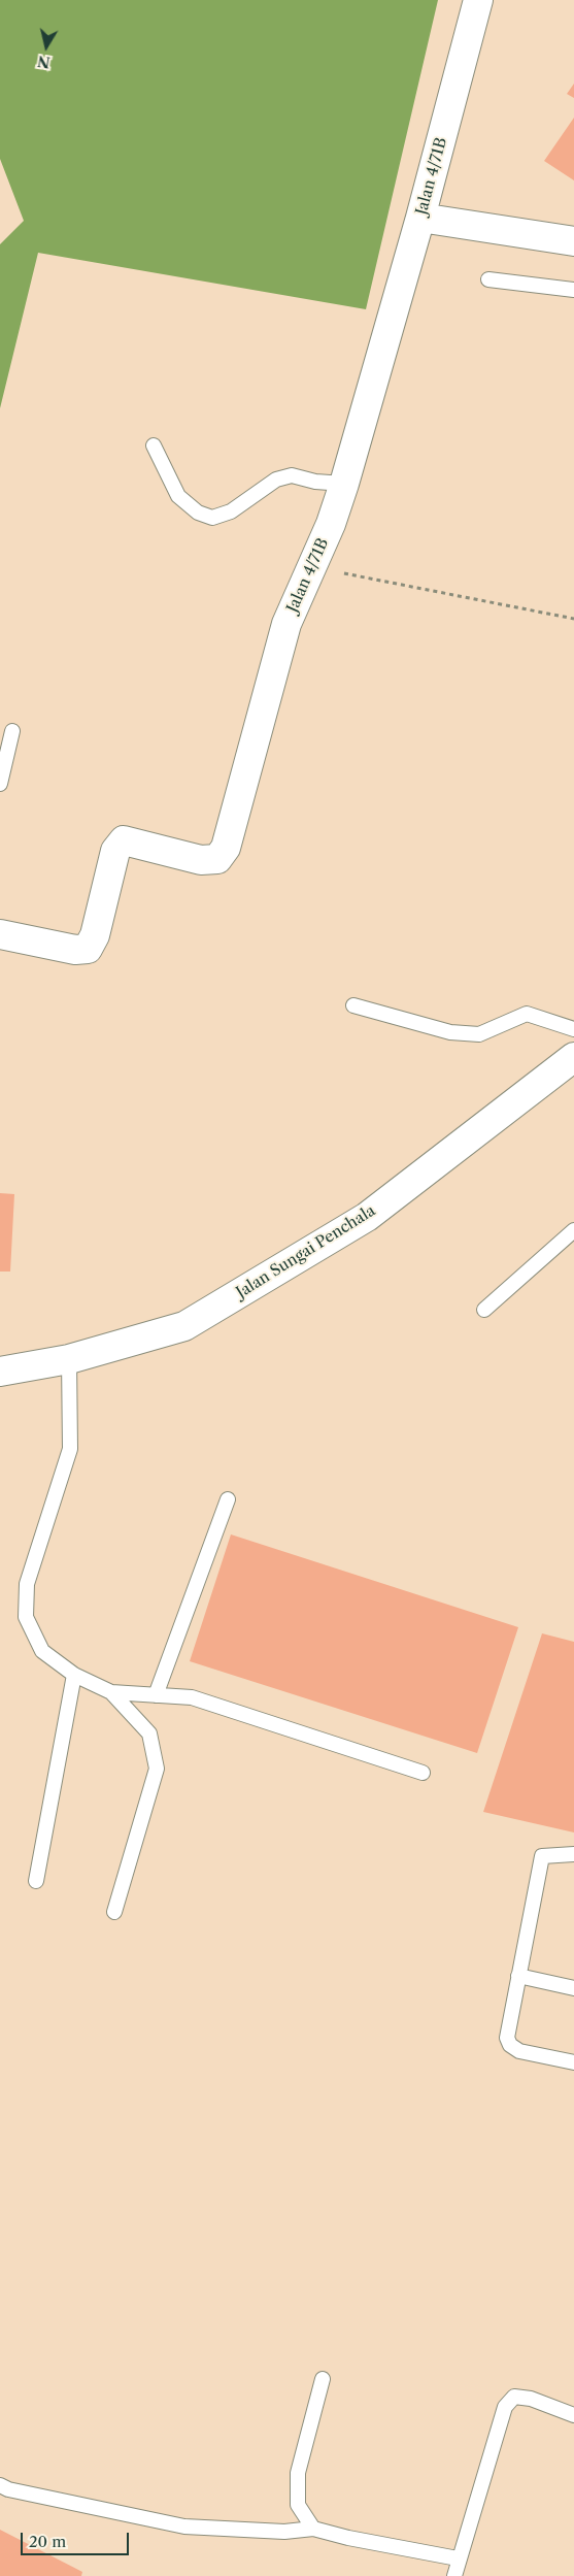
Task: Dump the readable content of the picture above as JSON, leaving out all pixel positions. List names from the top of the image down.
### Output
{
  "streets": {
    "street": ["Jalan 4/71B", "Jalan Sungai Penchala"]
  },
  "scale_bar": "20 m",
  "north": "bottom"
}
